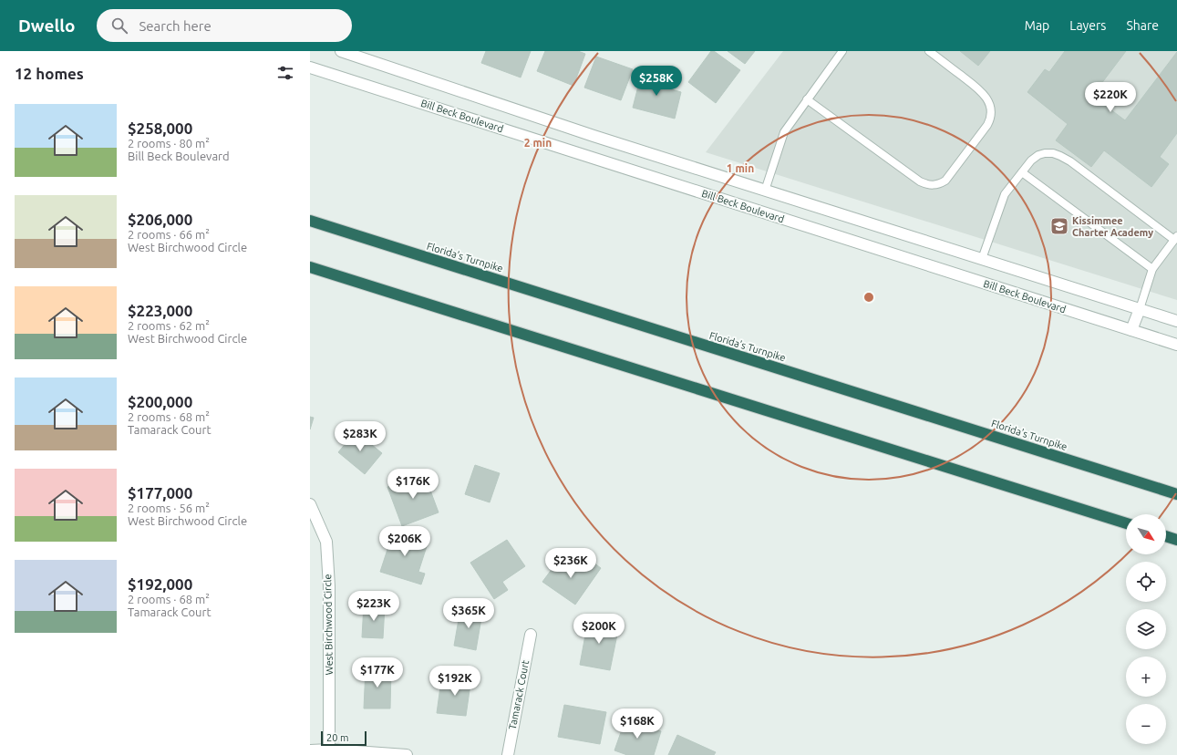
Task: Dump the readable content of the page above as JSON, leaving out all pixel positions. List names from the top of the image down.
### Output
{
  "streets": {
    "highway": ["Florida's Turnpike"],
    "street": ["Bill Beck Boulevard", "West Birchwood Circle", "Tamarack Court"]
  },
  "places": {
    "school or university": ["Kissimmee Charter Academy"]
  },
  "scale_bar": "20 m",
  "north": "bottom right",
  "page": {
    "header": "Dwello",
    "search": "Search here",
    "nav": ["Map", "Layers", "Share"],
    "heading": "12 homes",
    "price": [
      "$258K",
      "$220K",
      "$283K",
      "$176K",
      "$206K",
      "$236K",
      "$223K",
      "$365K",
      "$200K",
      "$177K",
      "$192K",
      "$168K"
    ],
    "list": [
      {
        "name": "$258,000",
        "note": "2 rooms · 80 m² · Bill Beck Boulevard"
      },
      {
        "name": "$206,000",
        "note": "2 rooms · 66 m² · West Birchwood Circle"
      },
      {
        "name": "$223,000",
        "note": "2 rooms · 62 m² · West Birchwood Circle"
      },
      {
        "name": "$200,000",
        "note": "2 rooms · 68 m² · Tamarack Court"
      },
      {
        "name": "$177,000",
        "note": "2 rooms · 56 m² · West Birchwood Circle"
      },
      {
        "name": "$192,000",
        "note": "2 rooms · 68 m² · Tamarack Court"
      }
    ],
    "map_buttons": ["+", "−"],
    "scale": "20 m"
  },
  "rings": ["2 min", "1 min"]
}
